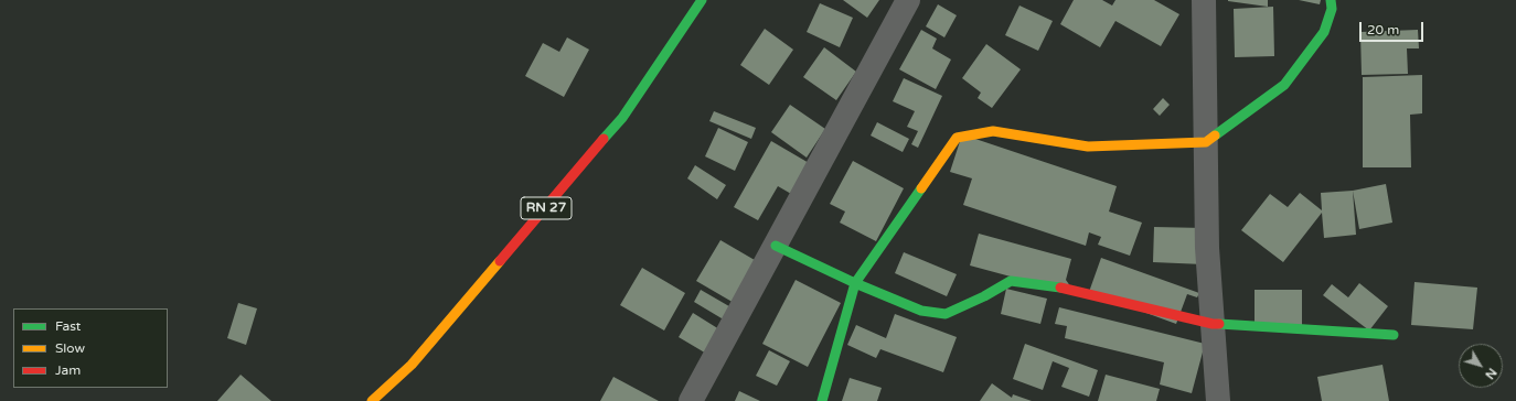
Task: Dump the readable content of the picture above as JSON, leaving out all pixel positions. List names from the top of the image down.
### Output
{
  "streets": {
    "street": ["RN 27"]
  },
  "legend": ["Fast", "Slow", "Jam"],
  "scale_bar": "20 m",
  "north": "bottom right"
}
